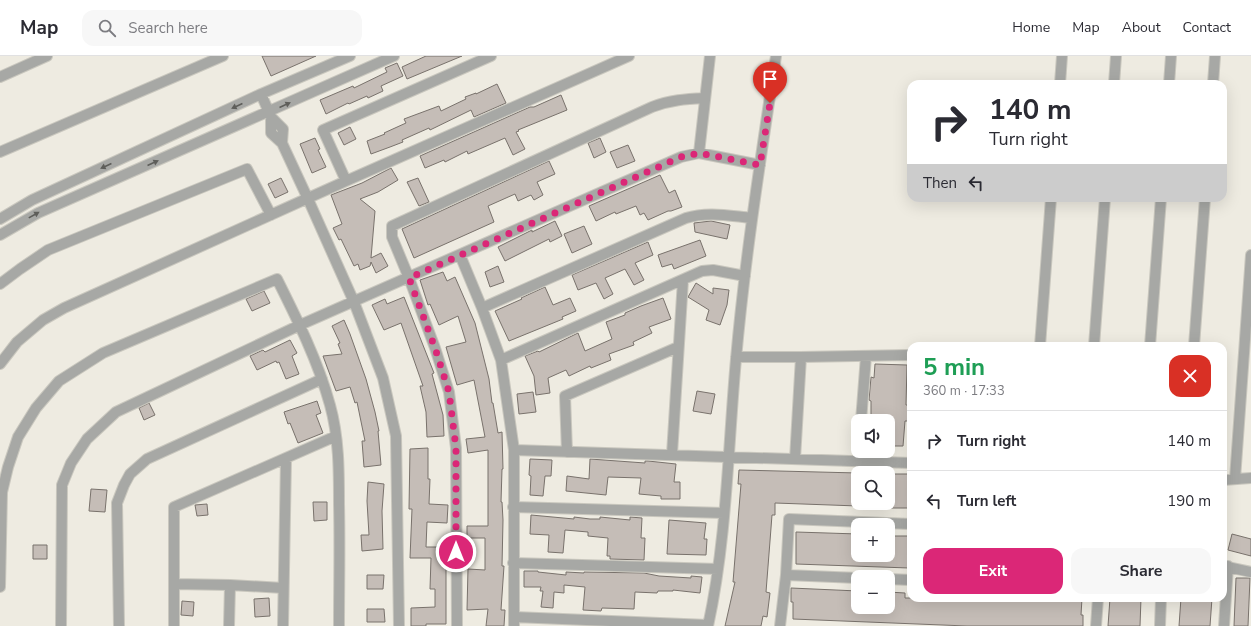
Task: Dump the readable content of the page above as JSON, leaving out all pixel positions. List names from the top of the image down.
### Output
{
  "page": {
    "header": "Map",
    "search": "Search here",
    "nav": [
      "Home",
      "Map",
      "About",
      "Contact"
    ],
    "turn": ["140 m", "Turn right"],
    "then": "Then",
    "heading": ["5 min", "360 m · 17:33"],
    "list": [
      {
        "name": "Turn right",
        "value": "140 m"
      },
      {
        "name": "Turn left",
        "value": "190 m"
      }
    ],
    "map_buttons": ["+", "−"],
    "buttons": ["Exit", "Share"]
  }
}
